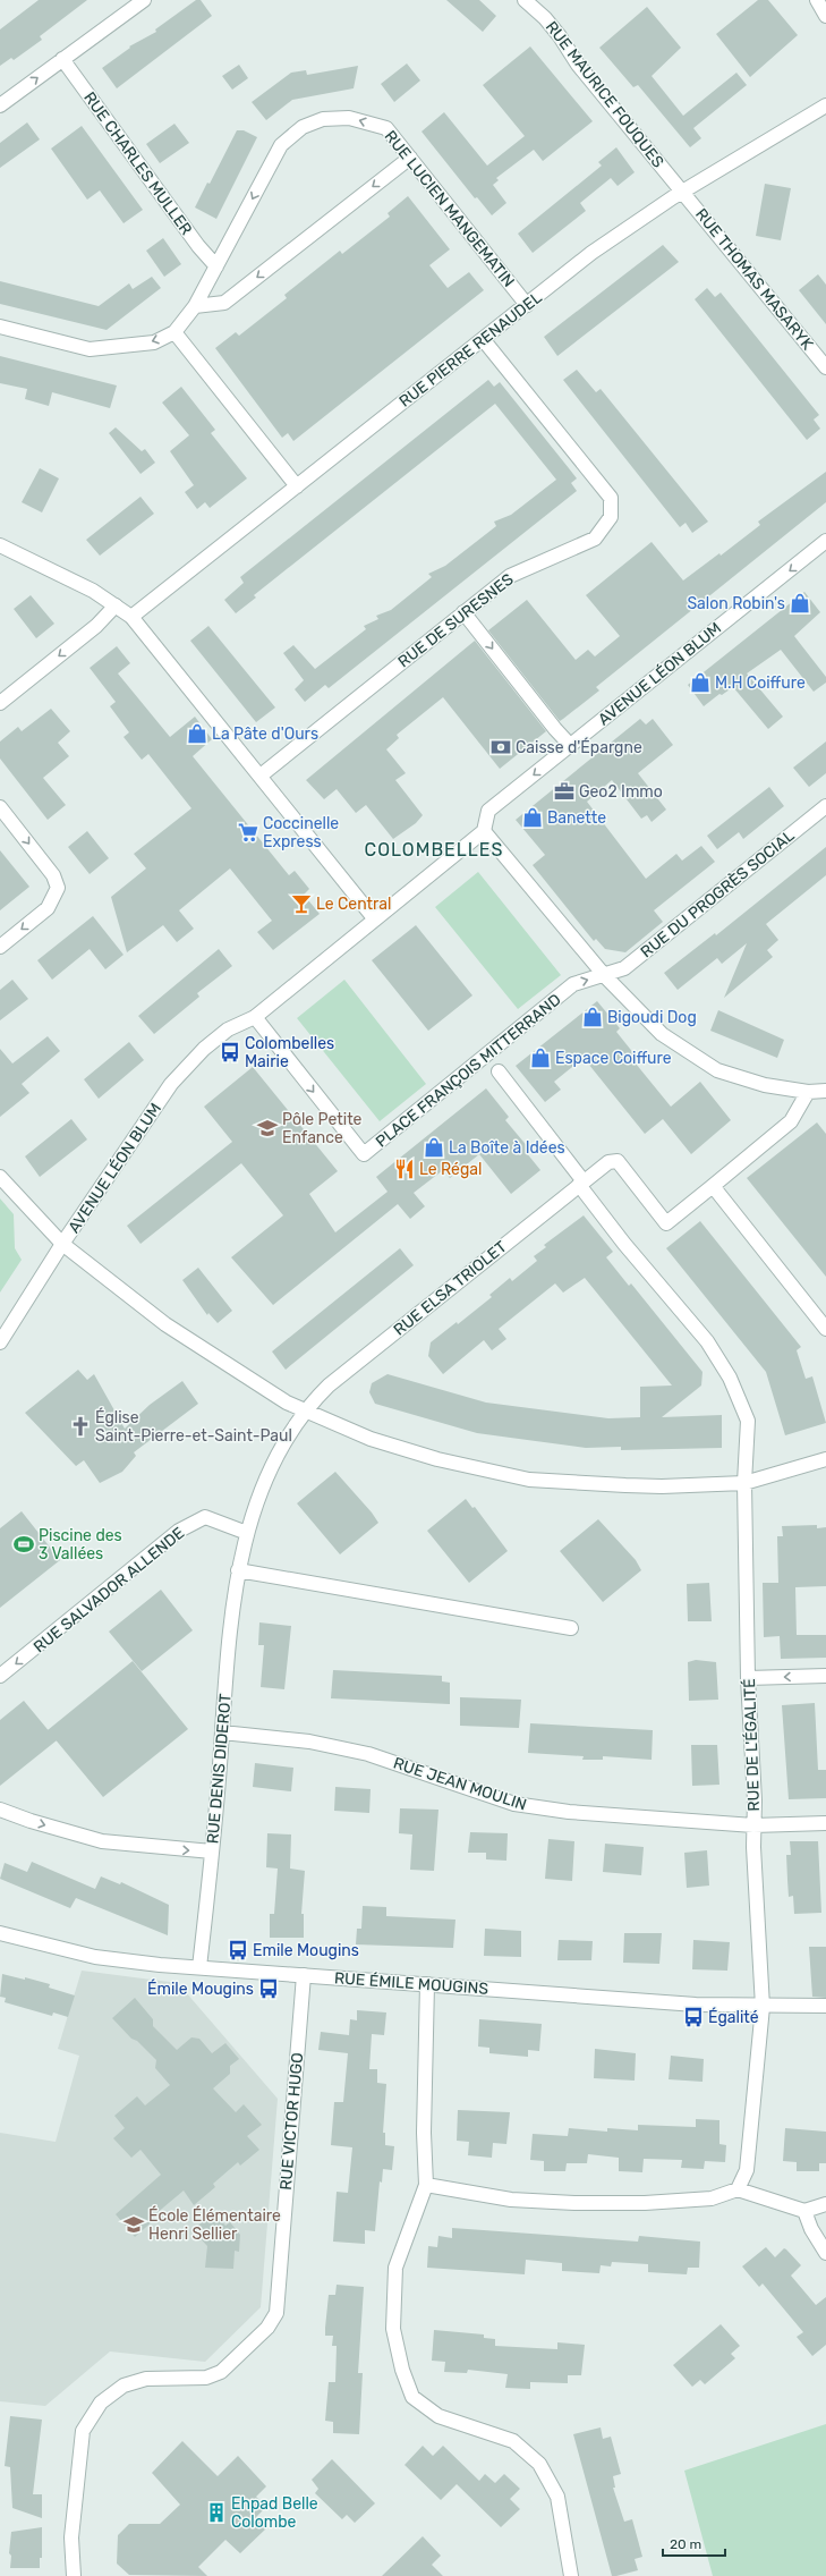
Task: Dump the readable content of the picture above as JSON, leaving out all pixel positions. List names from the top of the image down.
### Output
{
  "streets": {
    "street": [
      "RUE MAURICE FOUQUES",
      "RUE CHARLES MULLER",
      "RUE LUCIEN MANGEMATIN",
      "RUE THOMAS MASARYK",
      "RUE PIERRE RENAUDEL",
      "RUE DE SURESNES",
      "AVENUE LÉON BLUM",
      "RUE DU PROGRÈS SOCIAL",
      "PLACE FRANÇOIS MITTERRAND",
      "RUE ELSA TRIOLET",
      "RUE SALVADOR ALLENDE",
      "RUE DE L'ÉGALITÉ",
      "RUE DENIS DIDEROT",
      "RUE JEAN MOULIN",
      "RUE ÉMILE MOUGINS",
      "RUE VICTOR HUGO"
    ]
  },
  "crossings": [
    ["RUE MAURICE FOUQUES", "RUE THOMAS MASARYK"],
    ["RUE MAURICE FOUQUES", "RUE PIERRE RENAUDEL"],
    ["RUE CHARLES MULLER", "RUE LUCIEN MANGEMATIN"],
    ["RUE LUCIEN MANGEMATIN", "RUE PIERRE RENAUDEL"],
    ["RUE THOMAS MASARYK", "RUE PIERRE RENAUDEL"],
    ["RUE PIERRE RENAUDEL", "RUE DE SURESNES"],
    ["AVENUE LÉON BLUM", "PLACE FRANÇOIS MITTERRAND"],
    ["RUE DU PROGRÈS SOCIAL", "PLACE FRANÇOIS MITTERRAND"],
    ["RUE ELSA TRIOLET", "RUE DE L'ÉGALITÉ"],
    ["RUE ELSA TRIOLET", "RUE DENIS DIDEROT"],
    ["RUE SALVADOR ALLENDE", "RUE DENIS DIDEROT"],
    ["RUE DE L'ÉGALITÉ", "RUE JEAN MOULIN"],
    ["RUE DE L'ÉGALITÉ", "RUE ÉMILE MOUGINS"],
    ["RUE DENIS DIDEROT", "RUE JEAN MOULIN"],
    ["RUE DENIS DIDEROT", "RUE ÉMILE MOUGINS"],
    ["RUE ÉMILE MOUGINS", "RUE VICTOR HUGO"]
  ],
  "one_way": ["AVENUE LÉON BLUM", "RUE SALVADOR ALLENDE"],
  "districts": ["COLOMBELLES"],
  "places": {
    "shop": [
      "Salon Robin's",
      "M.H Coiffure",
      "La Pâte d'Ours",
      "Banette",
      "Bigoudi Dog",
      "Espace Coiffure",
      "La Boîte à Idées"
    ],
    "bank": ["Caisse d'Épargne"],
    "office": ["Geo2 Immo"],
    "supermarket": ["Coccinelle Express"],
    "bar": ["Le Central"],
    "bus stop": [
      "Colombelles Mairie",
      "Emile Mougins",
      "Émile Mougins",
      "Égalité"
    ],
    "school or university": ["Pôle Petite Enfance", "École Élémentaire Henri Sellier"],
    "restaurant": ["Le Régal"],
    "church": ["Église Saint-Pierre-et-Saint-Paul"],
    "sports": ["Piscine des 3 Vallées"],
    "building": ["Ehpad Belle Colombe"]
  },
  "scale_bar": "20 m"
}
